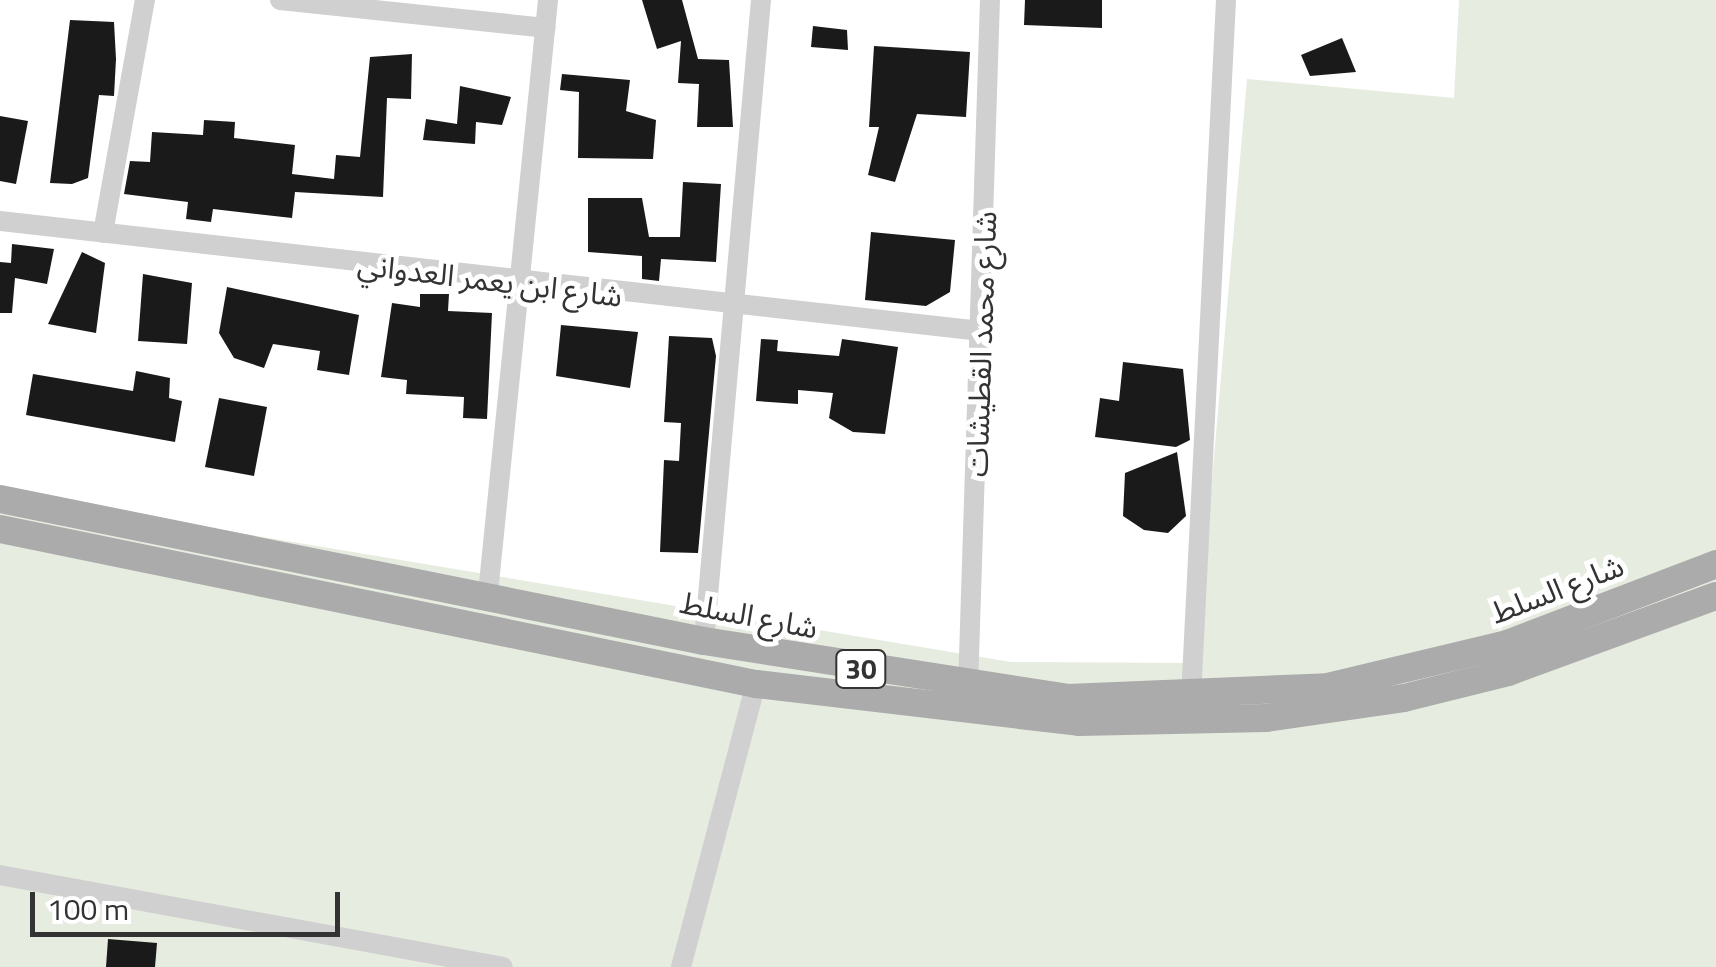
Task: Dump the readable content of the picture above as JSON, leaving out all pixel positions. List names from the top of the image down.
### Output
{
  "streets": {
    "main road": ["شارع السلط", "30"],
    "street": ["شارع ابن يعمر العدواني", "شارع محمد القطيشات"]
  },
  "crossings": [
    ["شارع ابن يعمر العدواني", "شارع محمد القطيشات"],
    ["شارع محمد القطيشات", "شارع السلط"]
  ],
  "scale_bar": "100 m"
}
